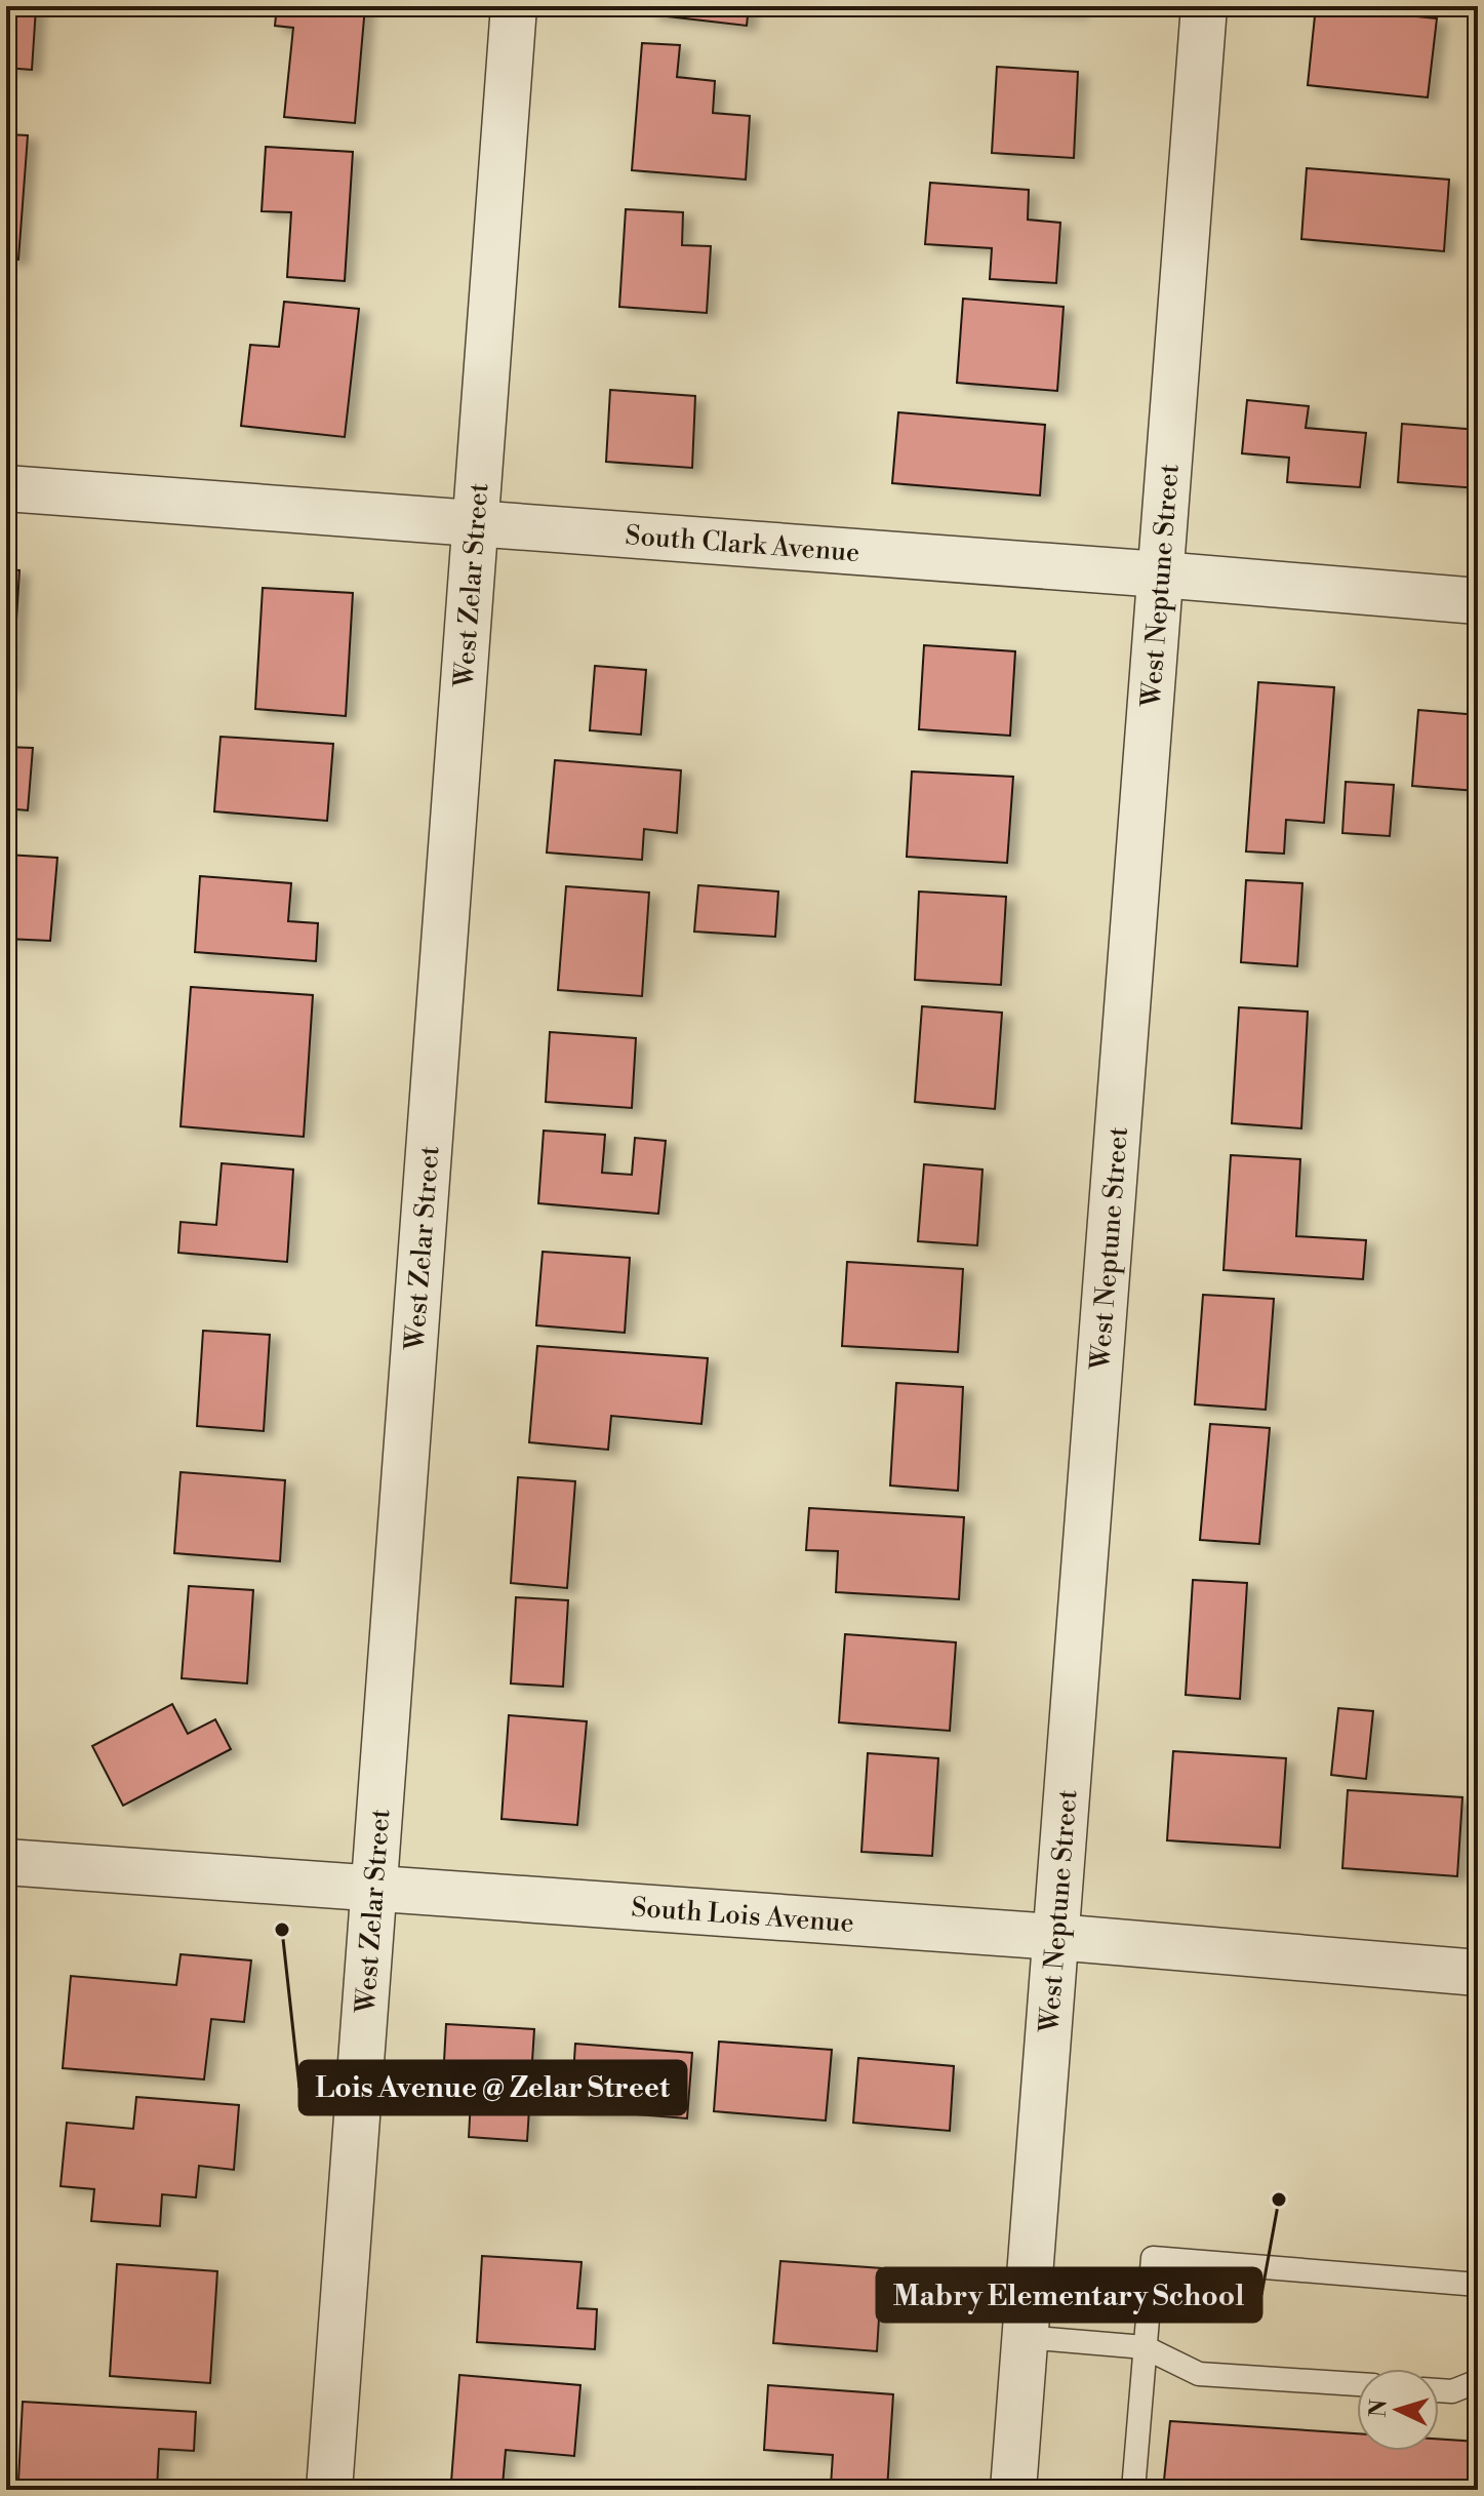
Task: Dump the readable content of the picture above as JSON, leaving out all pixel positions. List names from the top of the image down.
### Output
{
  "streets": {
    "street": [
      "South Clark Avenue",
      "West Zelar Street",
      "West Neptune Street",
      "South Lois Avenue"
    ]
  },
  "crossings": [
    ["South Clark Avenue", "West Zelar Street"],
    ["South Clark Avenue", "West Neptune Street"],
    ["West Zelar Street", "South Lois Avenue"],
    ["West Neptune Street", "South Lois Avenue"]
  ],
  "places": ["Lois Avenue @ Zelar Street", "Mabry Elementary School"],
  "north": "left"
}
